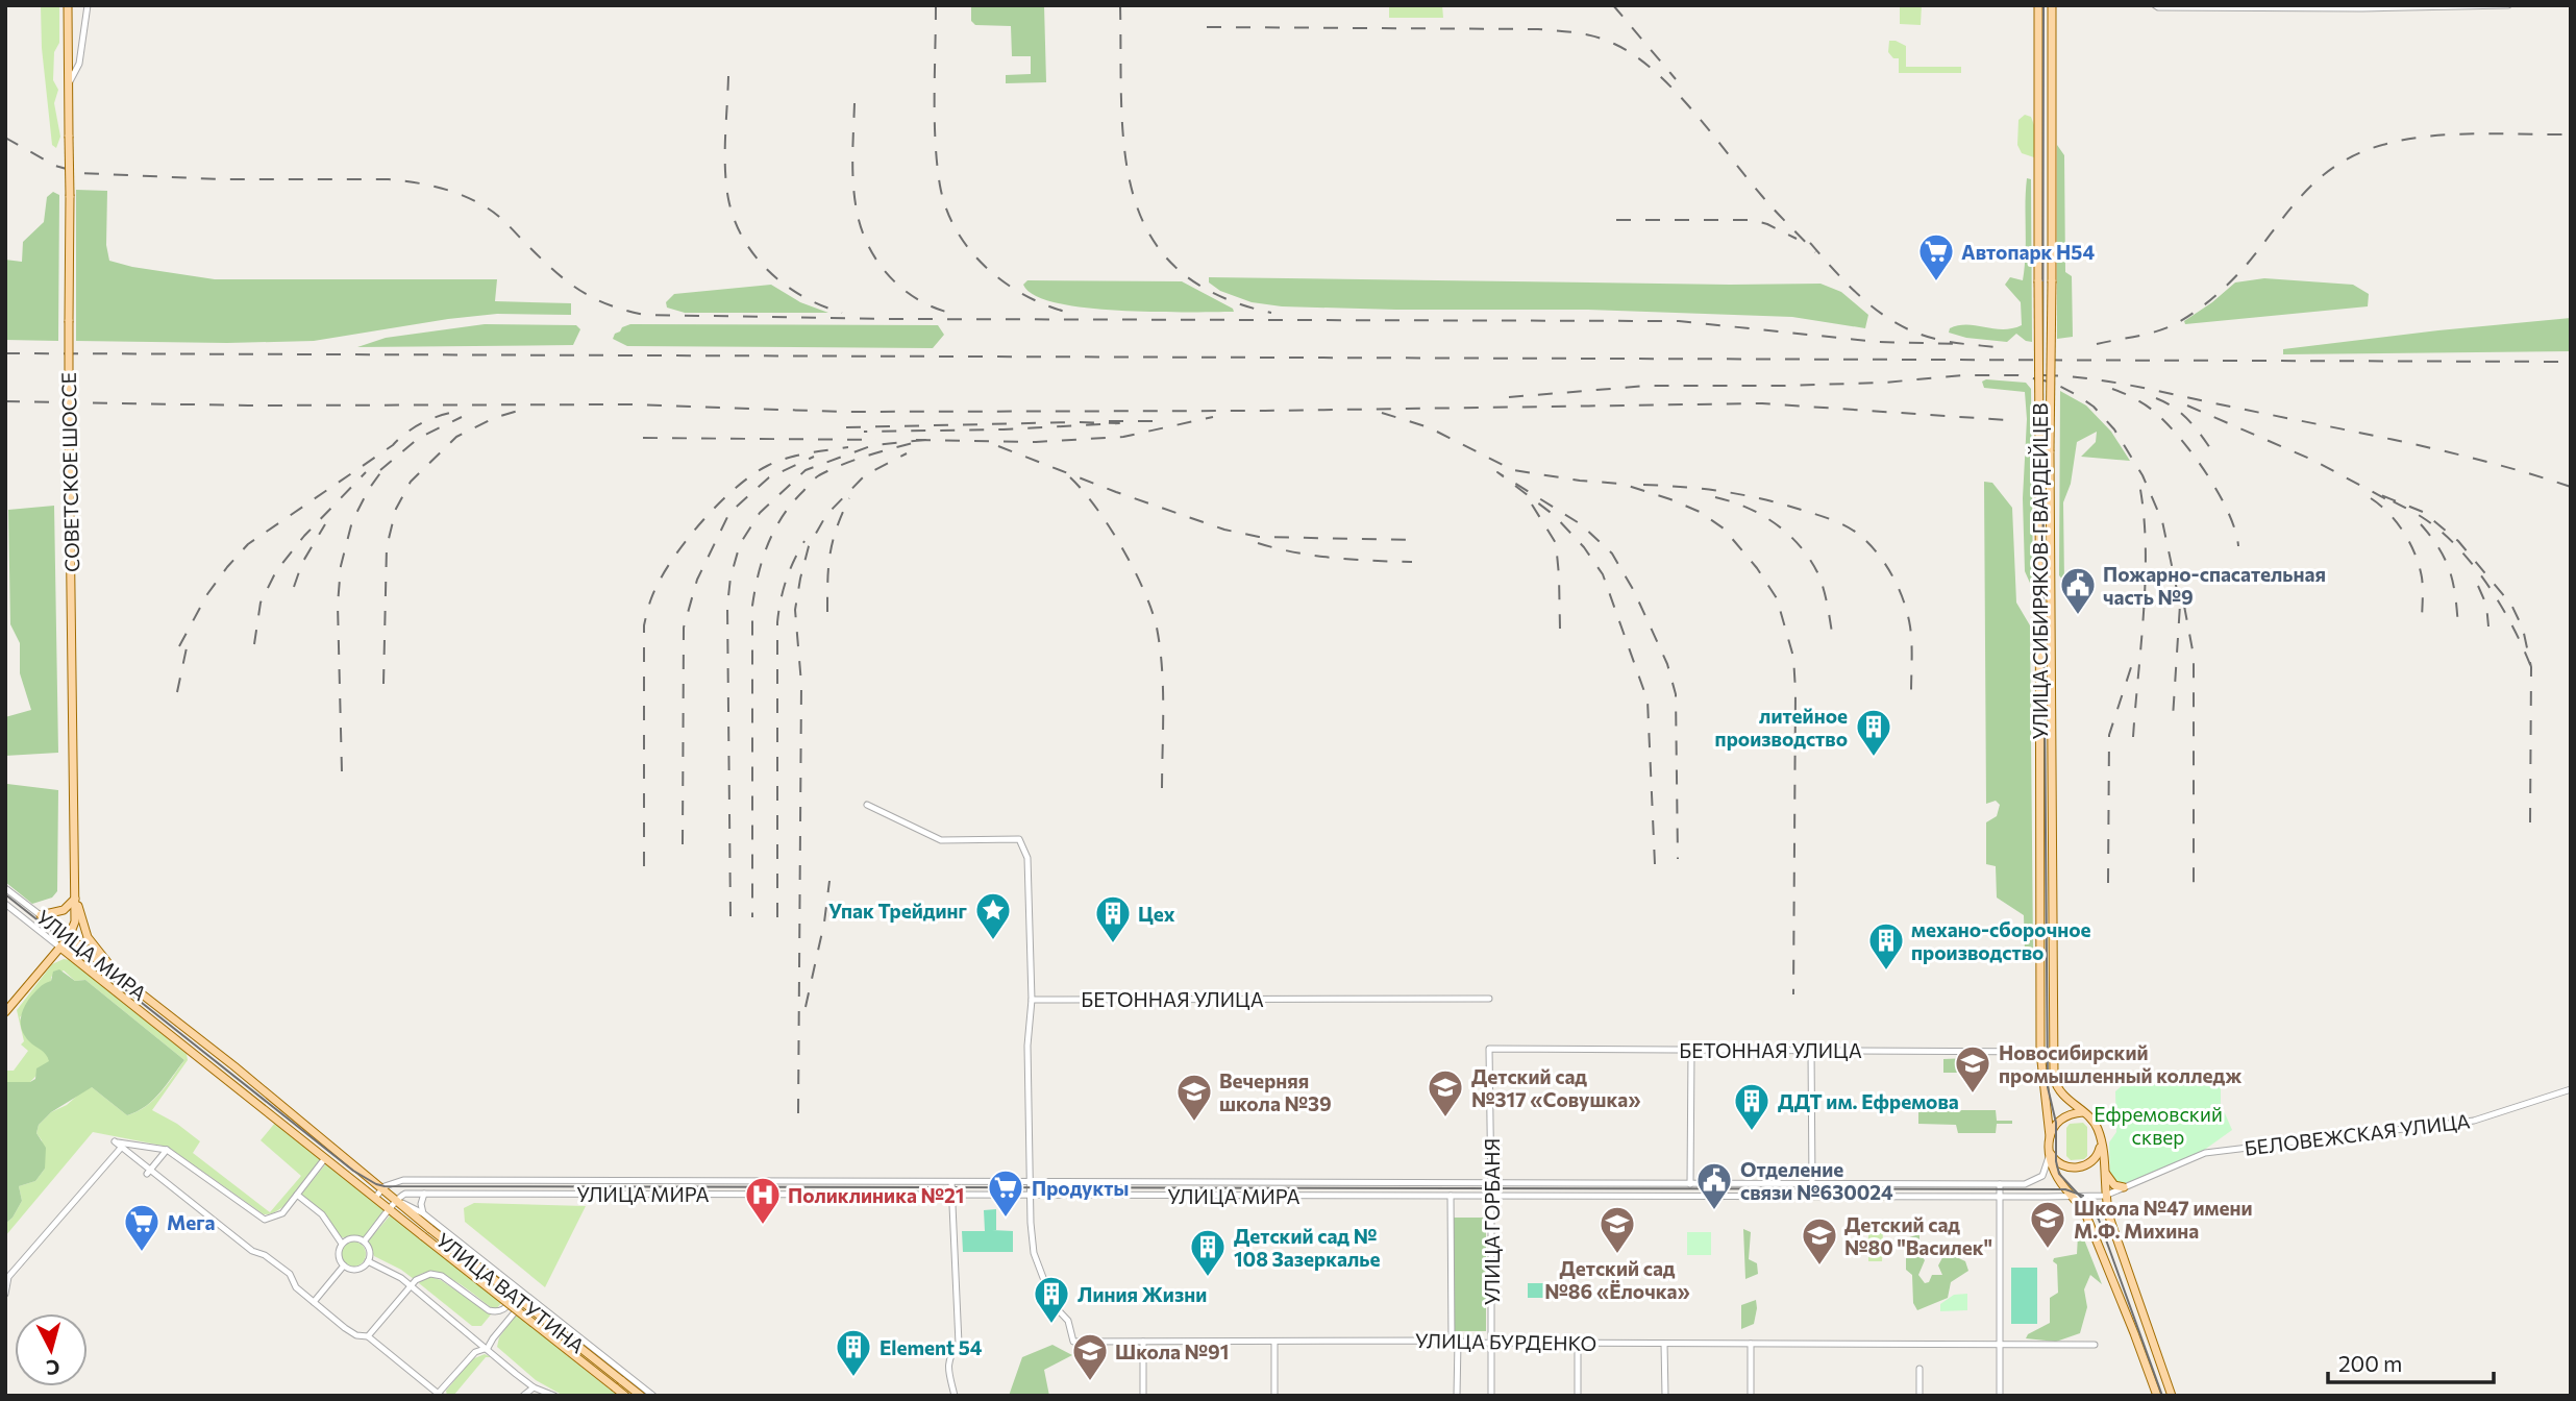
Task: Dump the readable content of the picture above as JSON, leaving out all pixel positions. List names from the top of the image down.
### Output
{
  "streets": {
    "main road": [
      "СОВЕТСКОЕ ШОССЕ",
      "УЛИЦА СИБИРЯКОВ-ГВАРДЕЙЦЕВ",
      "УЛИЦА МИРА",
      "УЛИЦА ВАТУТИНА"
    ],
    "street": [
      "БЕТОННАЯ УЛИЦА",
      "БЕЛОВЕЖСКАЯ УЛИЦА",
      "УЛИЦА ГОРБАНЯ",
      "УЛИЦА БУРДЕНКО"
    ]
  },
  "crossings": [
    ["СОВЕТСКОЕ ШОССЕ", "УЛИЦА МИРА"],
    ["УЛИЦА СИБИРЯКОВ-ГВАРДЕЙЦЕВ", "БЕТОННАЯ УЛИЦА"],
    ["УЛИЦА МИРА", "БЕЛОВЕЖСКАЯ УЛИЦА"],
    ["УЛИЦА МИРА", "УЛИЦА ГОРБАНЯ"],
    ["УЛИЦА МИРА", "УЛИЦА ВАТУТИНА"],
    ["УЛИЦА МИРА", "УЛИЦА БУРДЕНКО"],
    ["БЕТОННАЯ УЛИЦА", "УЛИЦА ГОРБАНЯ"],
    ["УЛИЦА ГОРБАНЯ", "УЛИЦА БУРДЕНКО"]
  ],
  "parks": ["Ефремовский сквер"],
  "places": {
    "supermarket": ["Автопарк Н54", "Продукты", "Мега"],
    "public building": ["Пожарно-спасательная часть №9", "Отделение связи №630024"],
    "building": [
      "литейное производство",
      "Цех",
      "механо-сборочное производство",
      "ДДТ им. Ефремова",
      "Детский сад № 108 Зазеркалье",
      "Линия Жизни",
      "Element 54"
    ],
    "place": ["Упак Трейдинг"],
    "school or university": [
      "Новосибирский промышленный колледж",
      "Детский сад №317 «Совушка»",
      "Вечерняя школа №39",
      "Школа №47 имени М.Ф. Михина",
      "Детский сад №86 «Ёлочка»",
      "Детский сад №80 \"Василек\"",
      "Школа №91"
    ],
    "hospital": ["Поликлиника №21"]
  },
  "scale_bar": "200 m",
  "north": "bottom"
}
